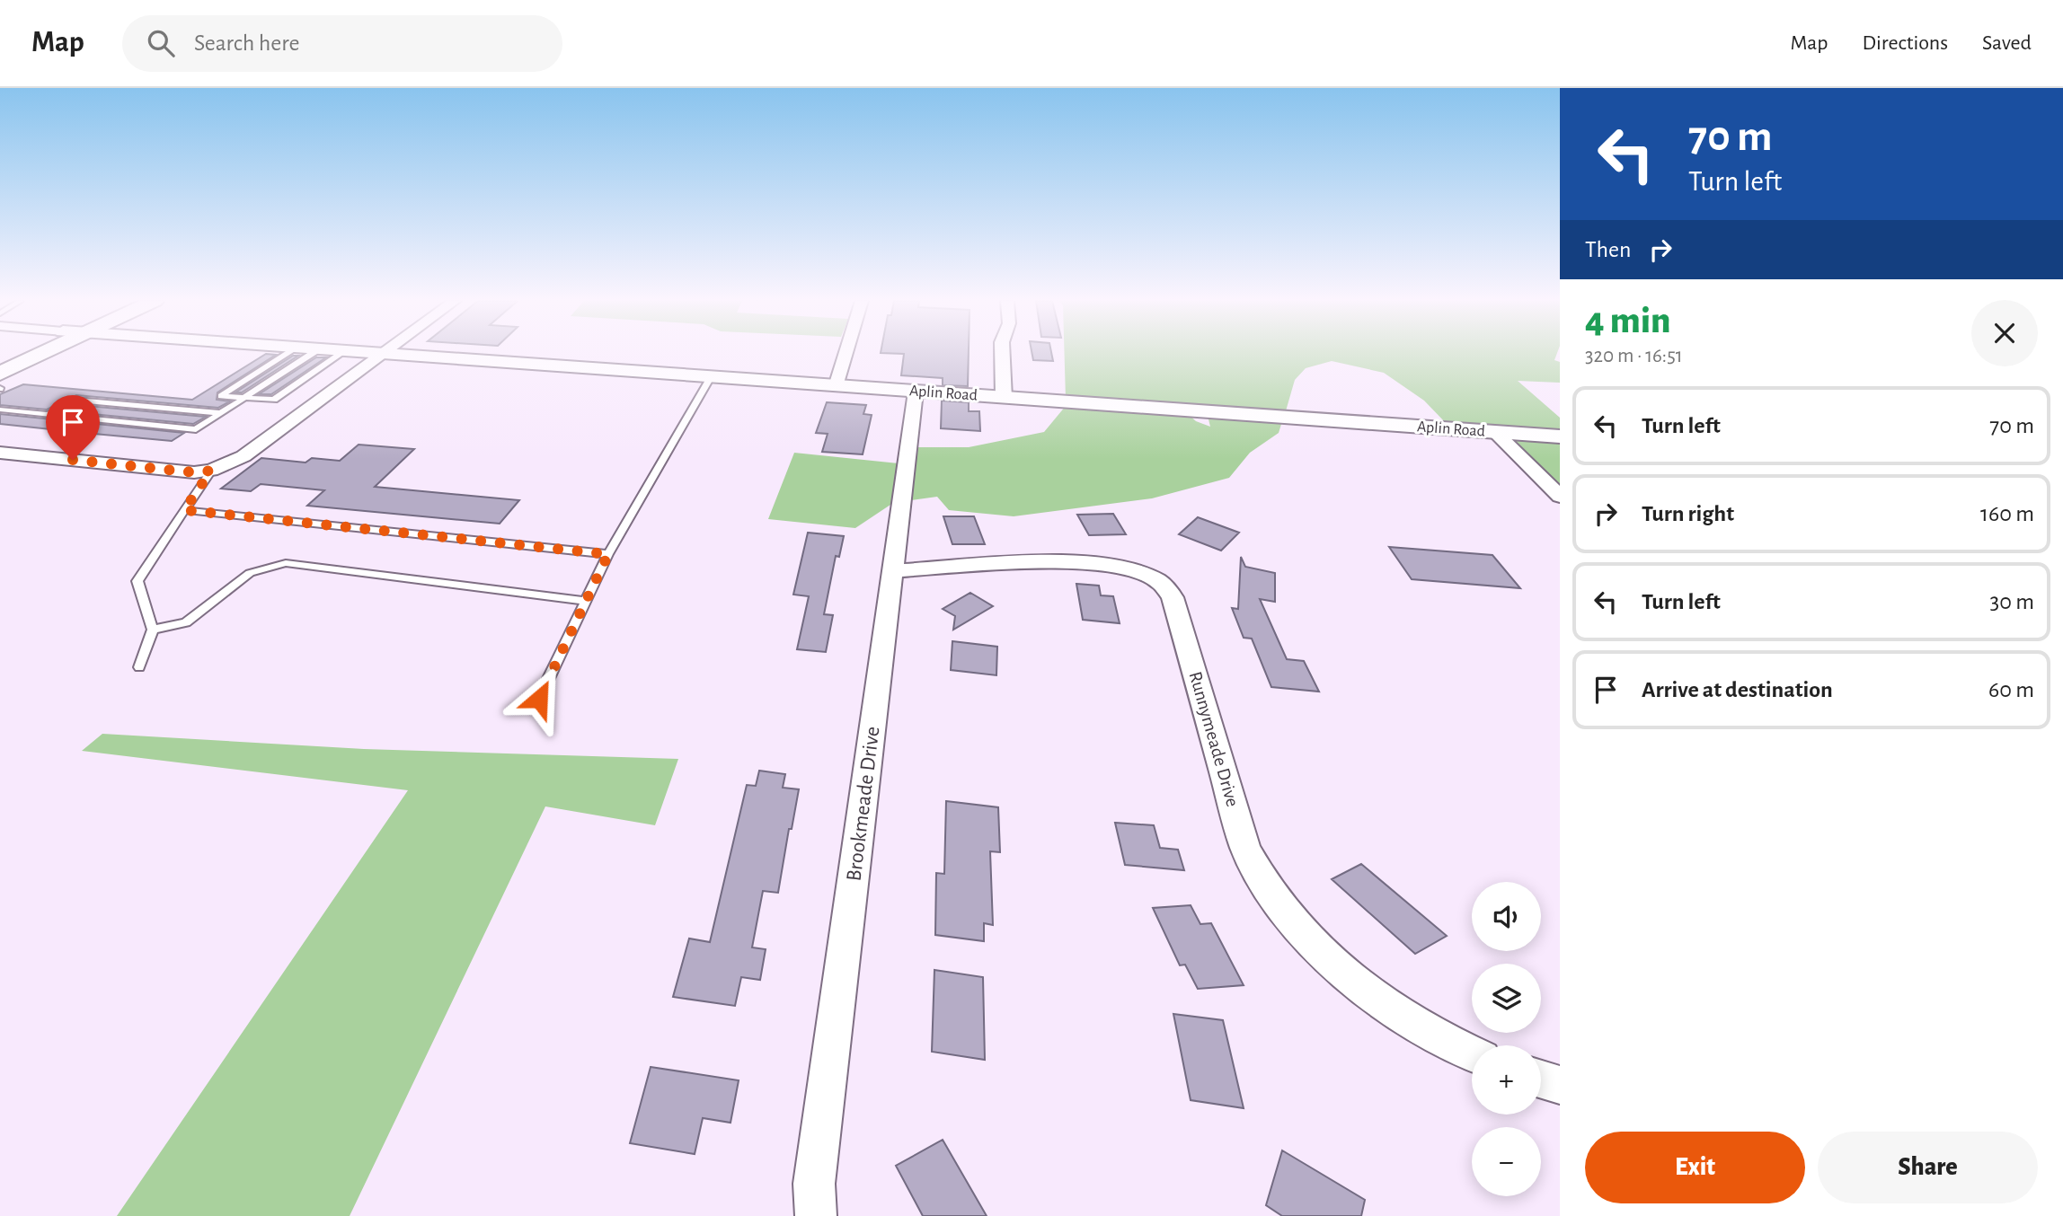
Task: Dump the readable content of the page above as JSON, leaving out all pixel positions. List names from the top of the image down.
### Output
{
  "streets": {
    "street": ["Aplin Road", "Runnymeade Drive", "Brookmeade Drive"]
  },
  "crossings": [
    ["Aplin Road", "Brookmeade Drive"],
    ["Runnymeade Drive", "Brookmeade Drive"]
  ],
  "page": {
    "header": "Map",
    "search": "Search here",
    "nav": ["Map", "Directions", "Saved"],
    "turn": ["70 m", "Turn left"],
    "then": "Then",
    "heading": ["4 min", "320 m · 16:51"],
    "list": [
      {
        "name": "Turn left",
        "value": "70 m"
      },
      {
        "name": "Turn right",
        "value": "160 m"
      },
      {
        "name": "Turn left",
        "value": "30 m"
      },
      {
        "name": "Arrive at destination",
        "value": "60 m"
      }
    ],
    "map_buttons": ["+", "−"],
    "buttons": ["Exit", "Share"]
  }
}
